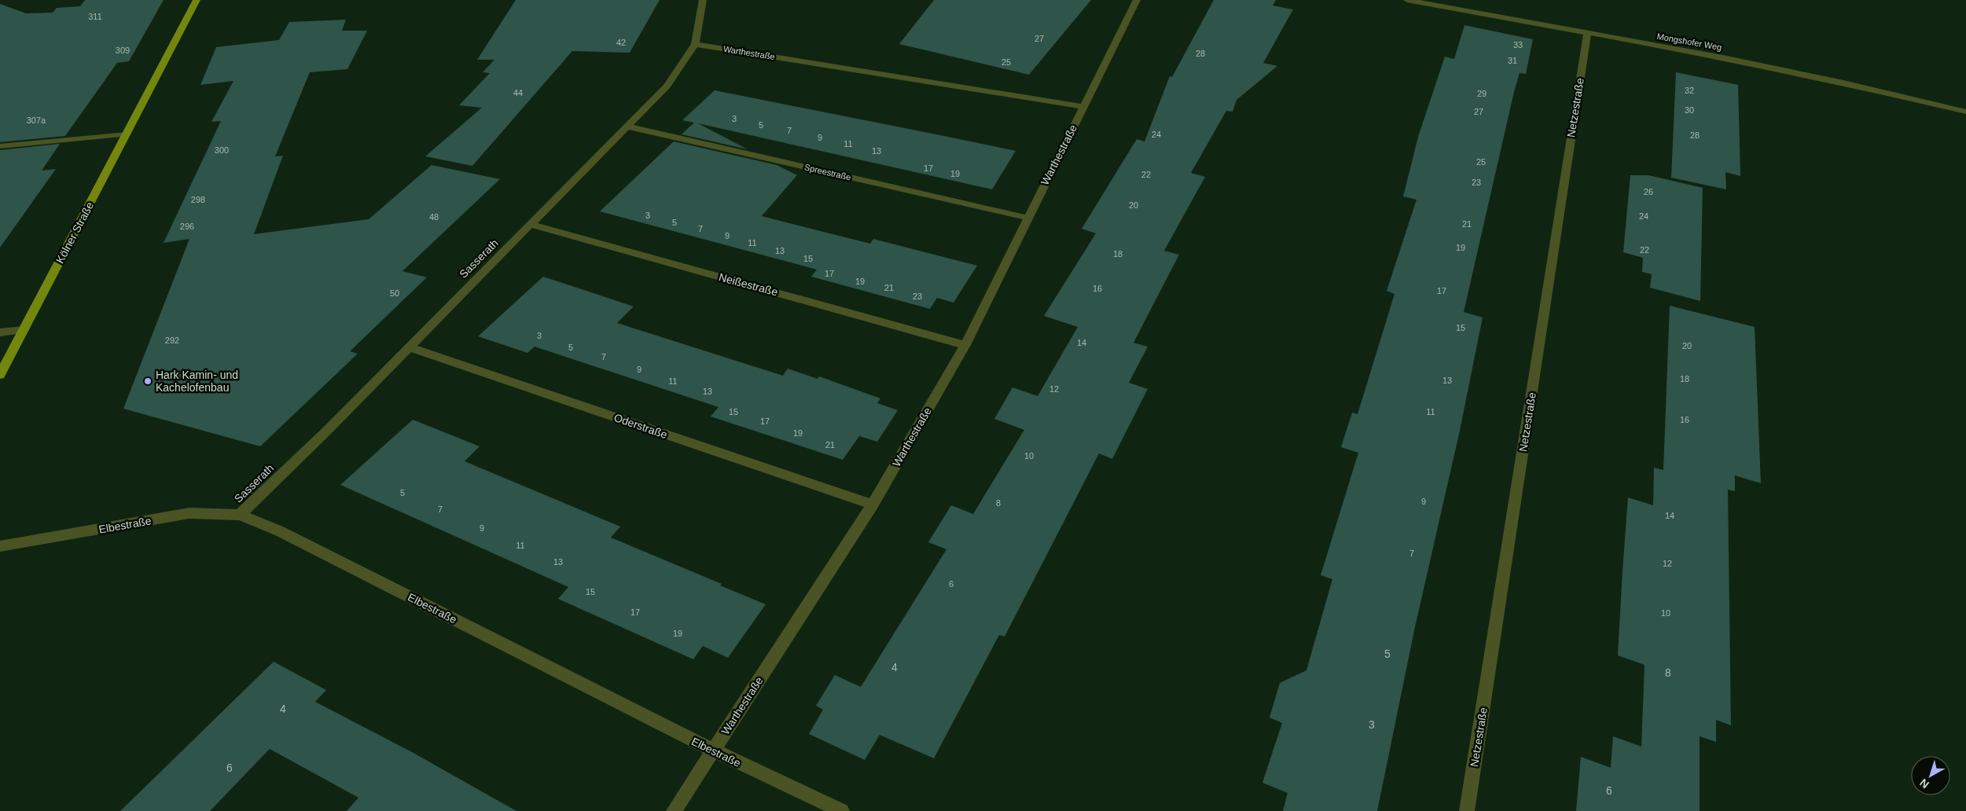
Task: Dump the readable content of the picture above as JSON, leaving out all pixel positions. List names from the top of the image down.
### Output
{
  "streets": {
    "main road": ["Kölner Straße"],
    "street": [
      "Mongshofer Weg",
      "Warthestraße",
      "Netzestraße",
      "Spreestraße",
      "Sasserath",
      "Neißestraße",
      "Oderstraße",
      "Elbestraße"
    ]
  },
  "crossings": [
    ["Mongshofer Weg", "Netzestraße"],
    ["Warthestraße", "Spreestraße"],
    ["Warthestraße", "Sasserath"],
    ["Warthestraße", "Neißestraße"],
    ["Warthestraße", "Oderstraße"],
    ["Warthestraße", "Elbestraße"],
    ["Spreestraße", "Sasserath"],
    ["Sasserath", "Neißestraße"],
    ["Sasserath", "Oderstraße"],
    ["Sasserath", "Elbestraße"]
  ],
  "places": ["Hark Kamin- und Kachelofenbau"],
  "house_numbers": [
    "311",
    "27",
    "42",
    "33",
    "309",
    "28",
    "31",
    "25",
    "32",
    "44",
    "29",
    "30",
    "27",
    "3",
    "307a",
    "5",
    "7",
    "24",
    "28",
    "9",
    "11",
    "300",
    "13",
    "25",
    "17",
    "19",
    "22",
    "23",
    "26",
    "298",
    "20",
    "3",
    "24",
    "48",
    "5",
    "21",
    "296",
    "7",
    "9",
    "11",
    "19",
    "22",
    "13",
    "18",
    "15",
    "17",
    "19",
    "21",
    "16",
    "17",
    "50",
    "23",
    "15",
    "3",
    "292",
    "14",
    "20",
    "5",
    "7",
    "9",
    "18",
    "13",
    "11",
    "12",
    "13",
    "15",
    "11",
    "16",
    "17",
    "19",
    "21",
    "10",
    "5",
    "9",
    "8",
    "7",
    "14",
    "9",
    "11",
    "7",
    "13",
    "12",
    "6",
    "15",
    "17",
    "10",
    "19",
    "5",
    "4",
    "8",
    "4",
    "3",
    "6",
    "6"
  ],
  "north": "bottom left"
}
